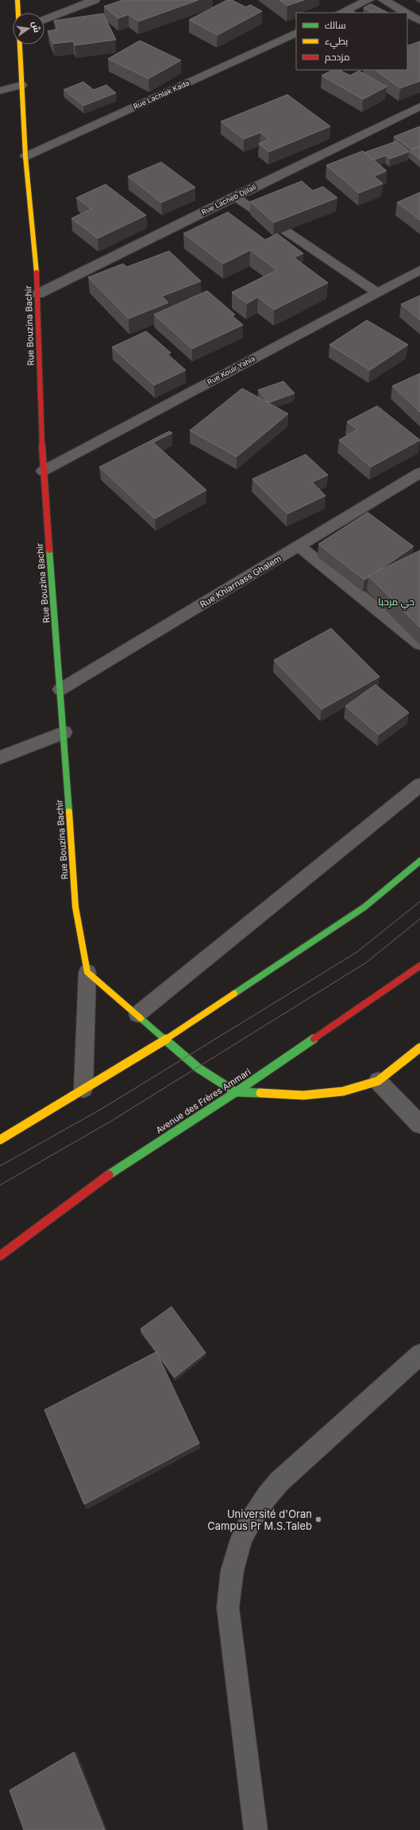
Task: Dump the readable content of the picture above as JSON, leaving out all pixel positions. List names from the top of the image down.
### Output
{
  "streets": {
    "street": [
      "Rue Lachlak Kada",
      "Rue Lacheb Djilali",
      "Rue Bouzina Bachir",
      "Rue Kouir Yahia",
      "Rue Khiarnass Ghalem",
      "Avenue des Frères Ammari"
    ]
  },
  "crossings": [
    ["Rue Lachlak Kada", "Rue Bouzina Bachir"],
    ["Rue Lacheb Djilali", "Rue Bouzina Bachir"],
    ["Rue Bouzina Bachir", "Rue Kouir Yahia"],
    ["Rue Bouzina Bachir", "Rue Khiarnass Ghalem"]
  ],
  "districts": ["حي مرحبا"],
  "places": ["Université d'Oran Campus Pr M.S.Taleb"],
  "legend": ["سالك", "بطيء", "مزدحم"],
  "north": "right"
}
